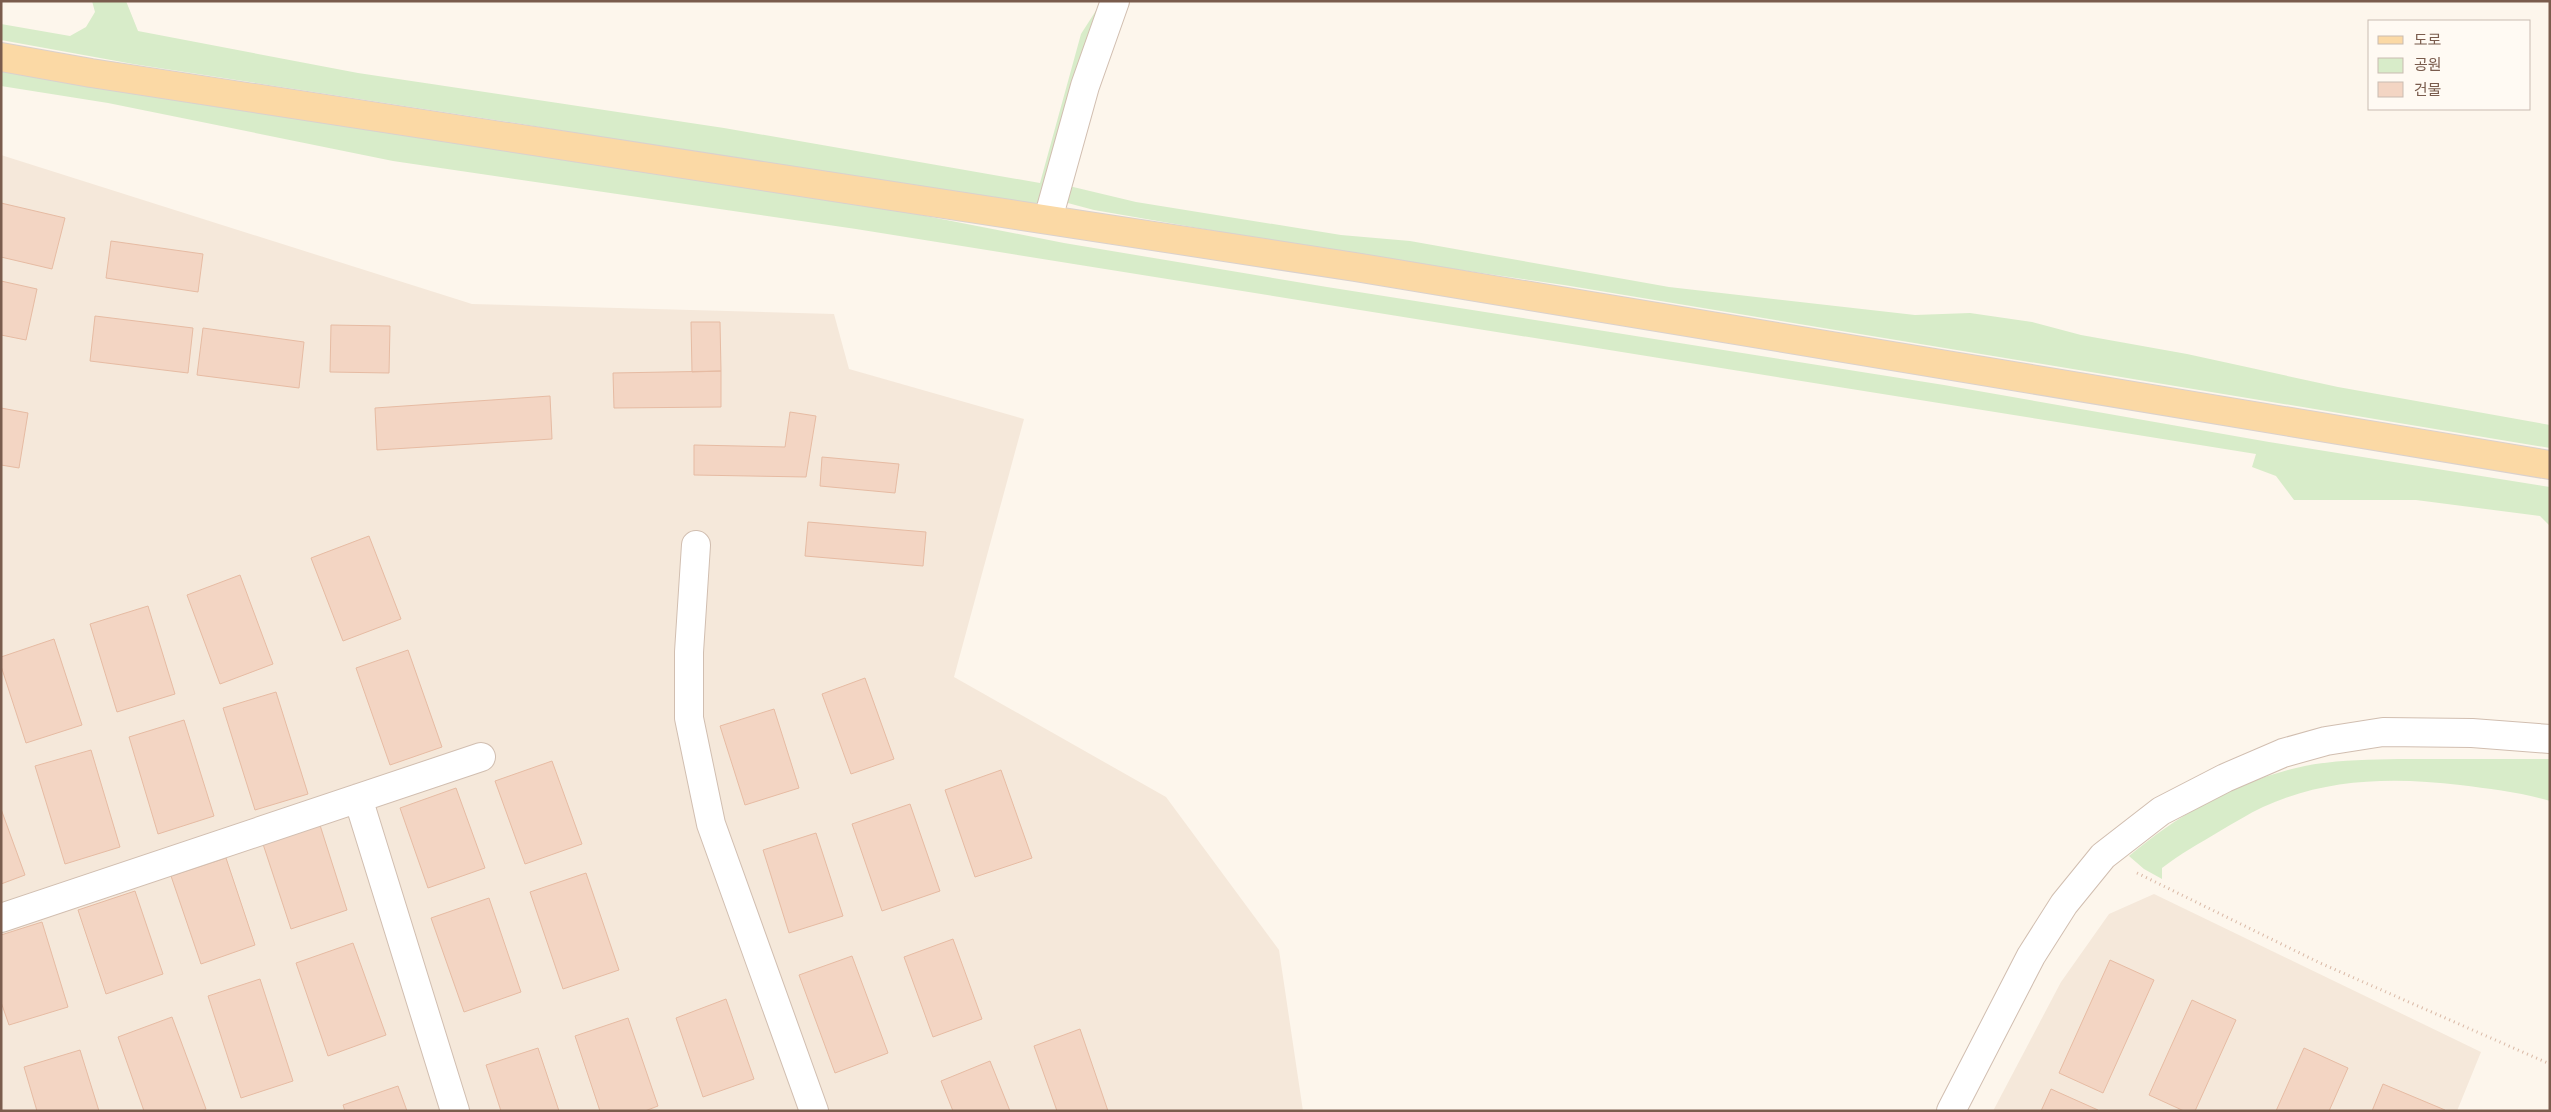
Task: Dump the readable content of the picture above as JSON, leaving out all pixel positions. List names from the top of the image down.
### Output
{
  "legend": ["도로", "공원", "건물"]
}
